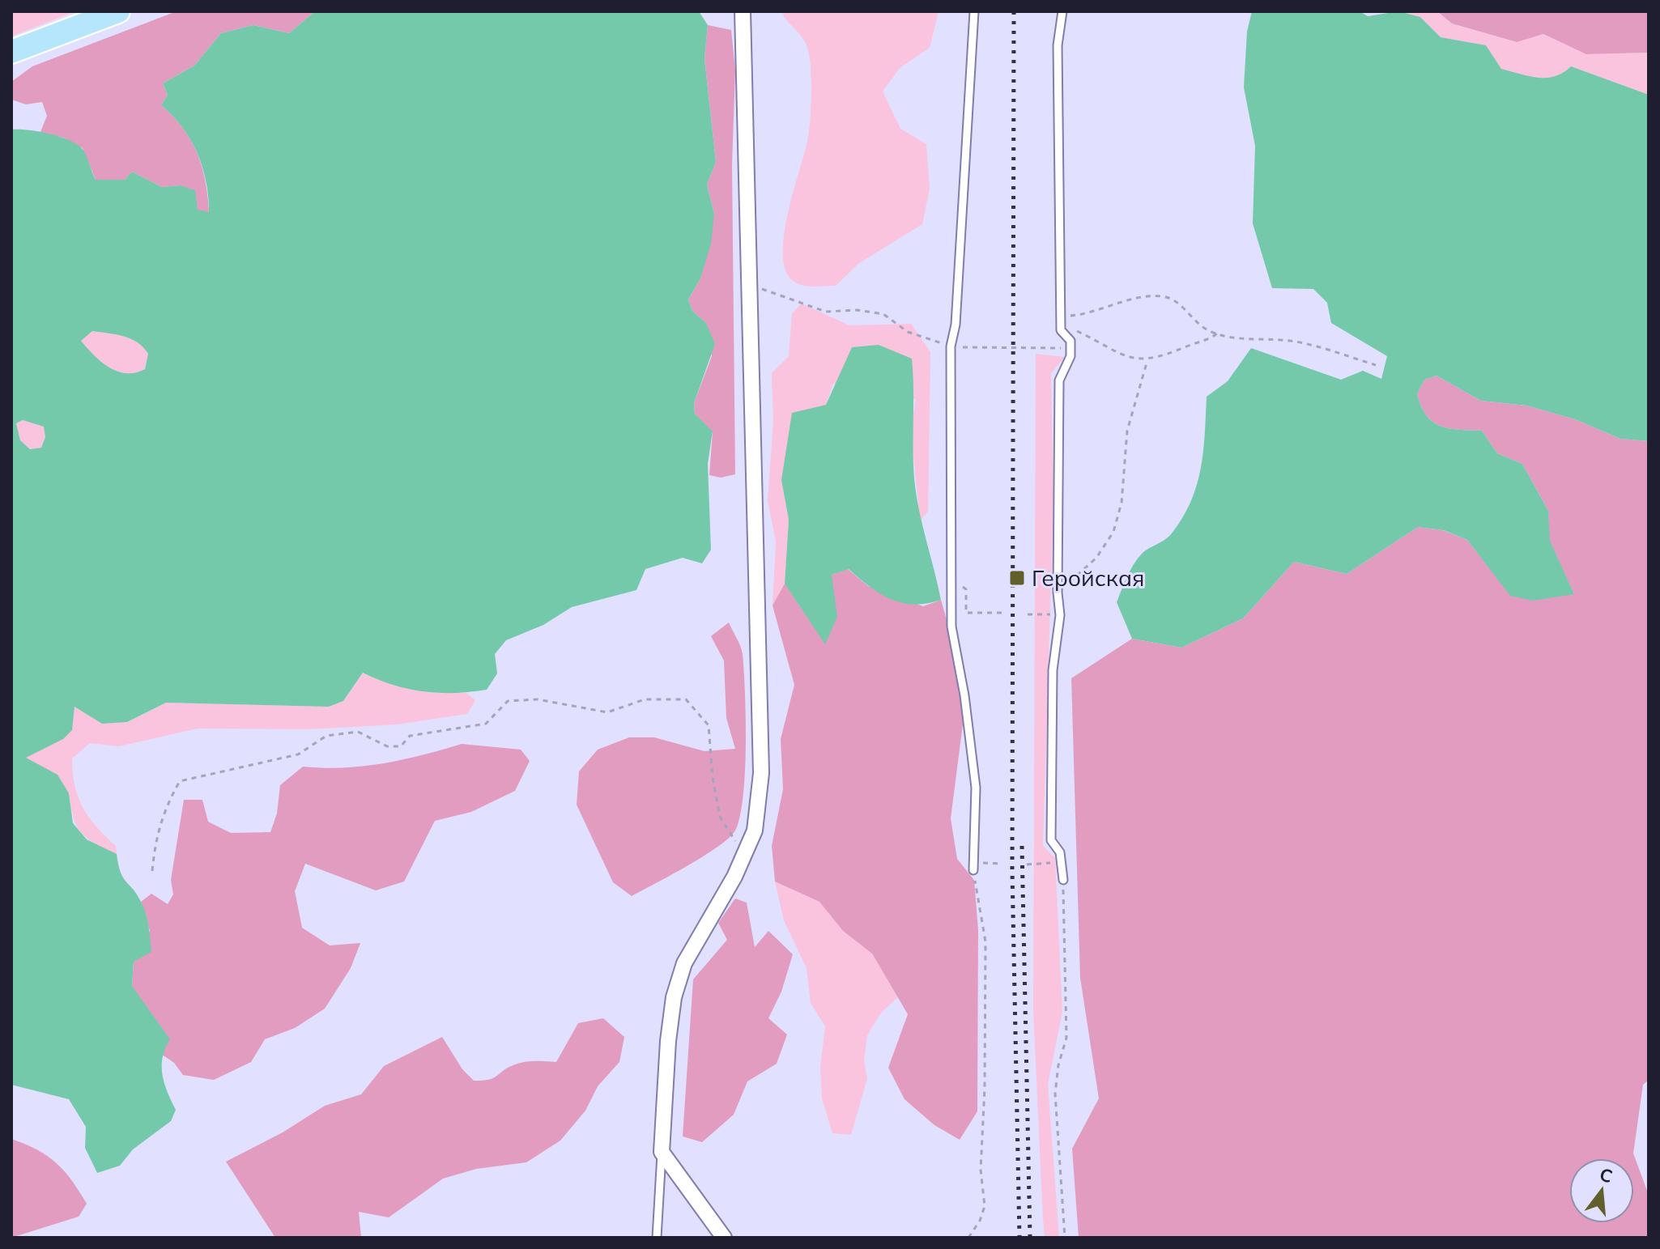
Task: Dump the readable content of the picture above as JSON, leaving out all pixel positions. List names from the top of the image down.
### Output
{
  "places": {
    "transit": ["Геройская"]
  },
  "north": "top"
}
